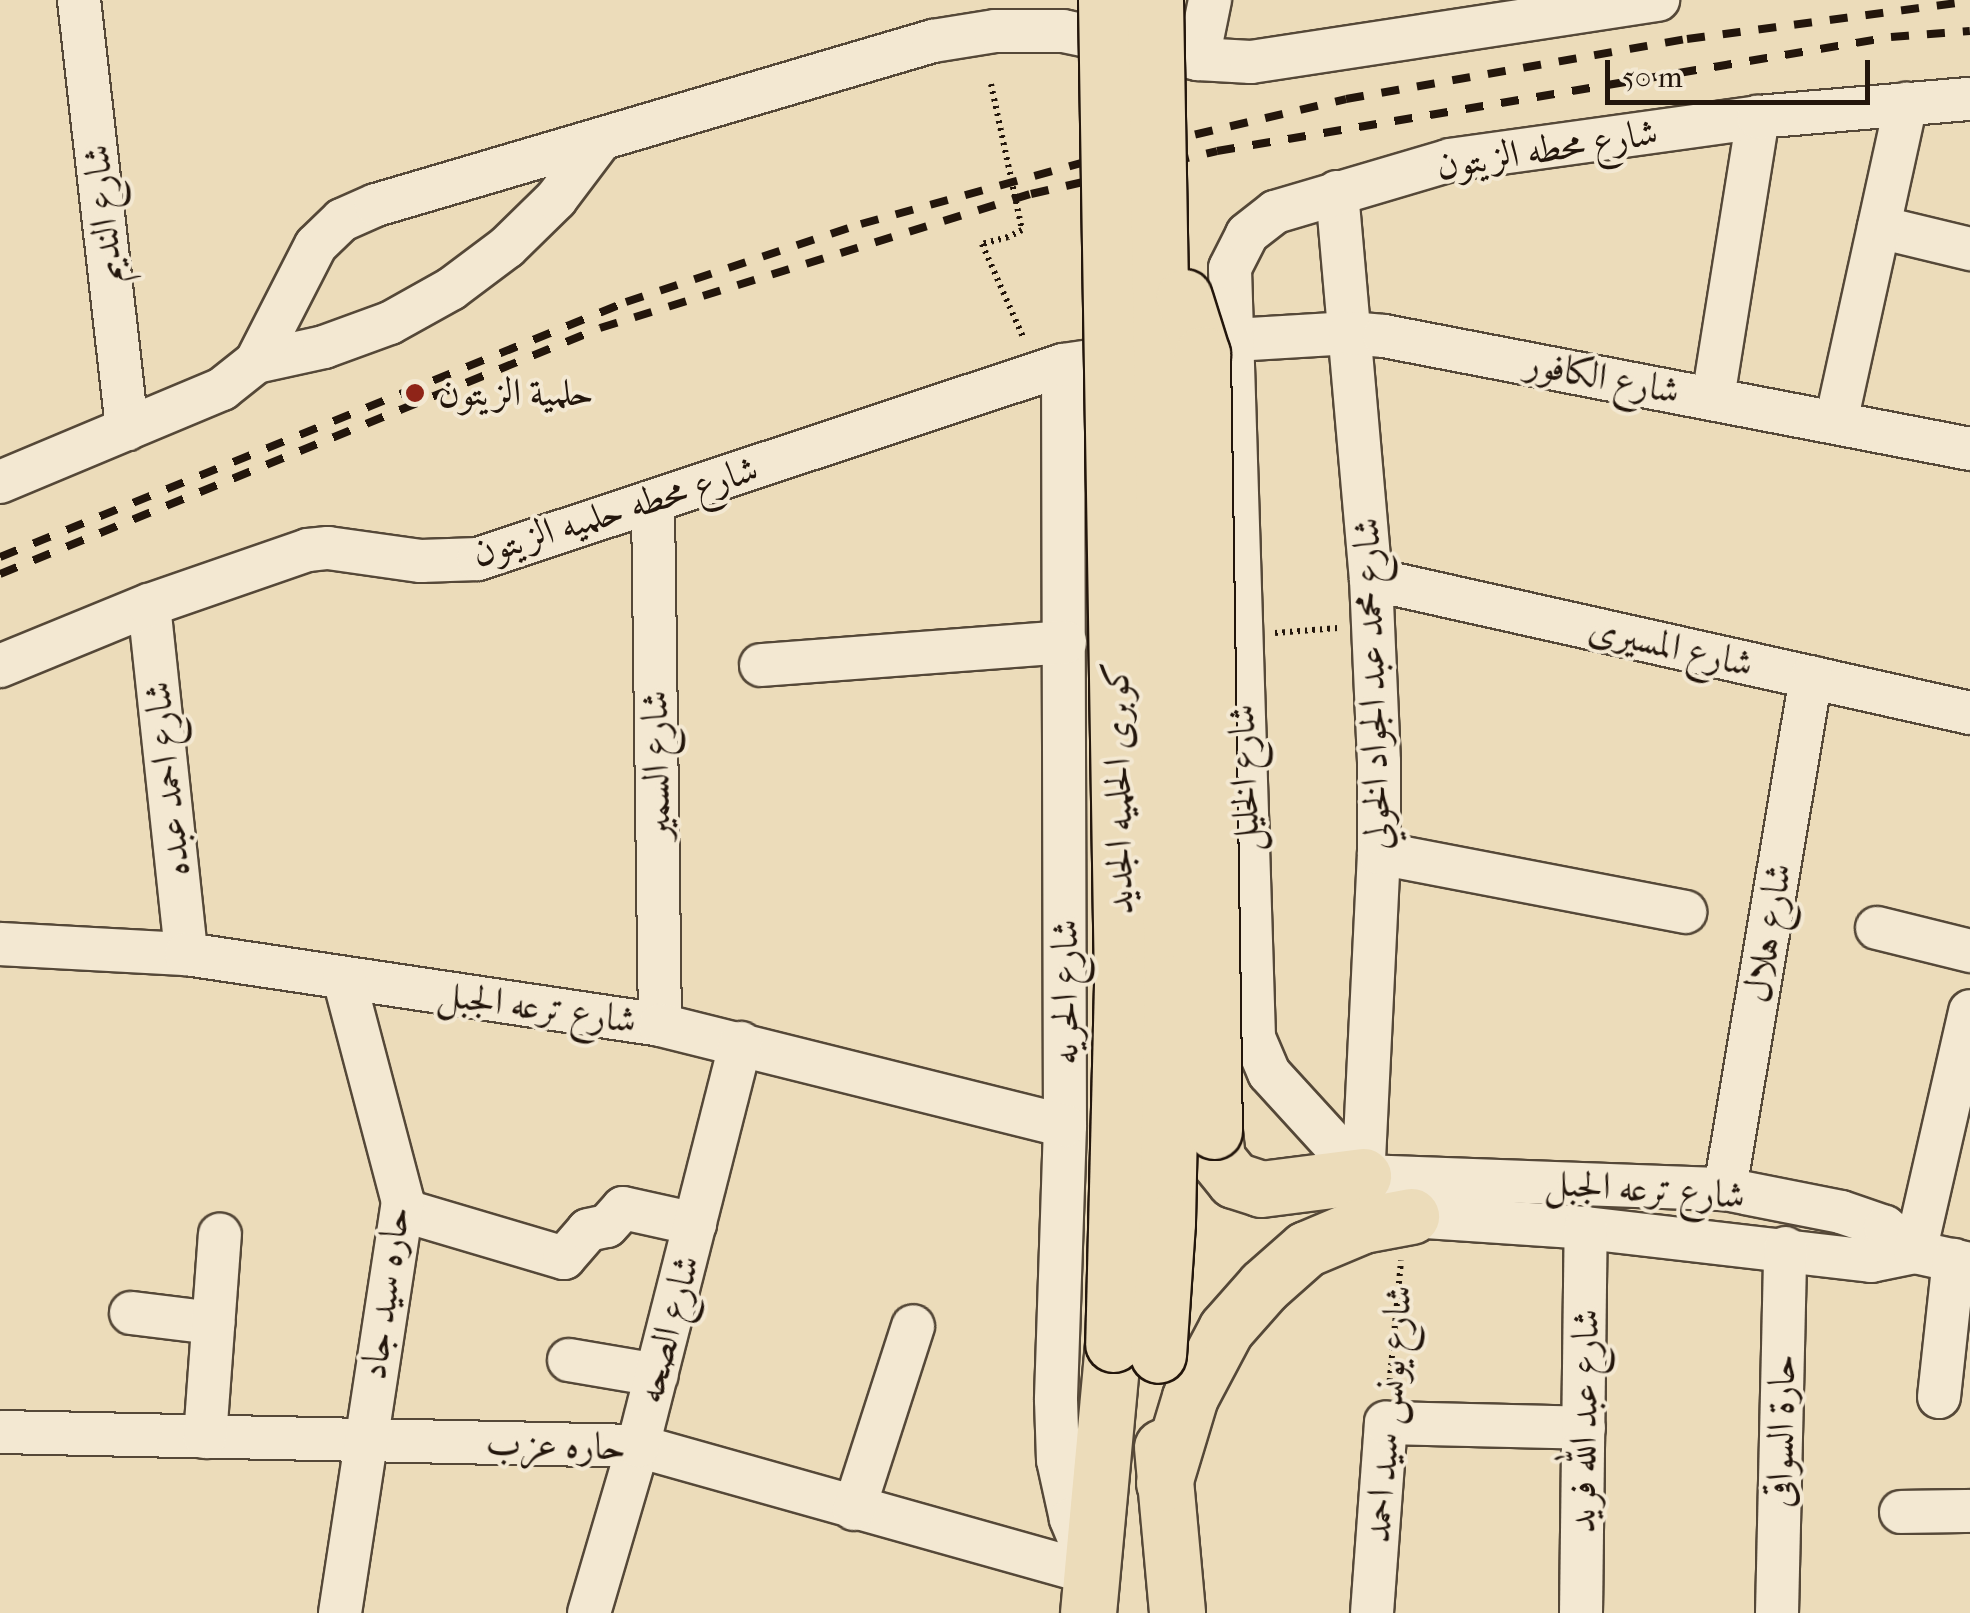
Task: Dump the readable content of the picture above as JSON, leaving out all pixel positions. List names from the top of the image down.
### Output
{
  "streets": {
    "main road": ["كوبرى الحلميه الجديد"],
    "street": [
      "شارع محطه الزيتون",
      "شارع النديم",
      "شارع الكافور",
      "شارع محطه حلميه الزيتون",
      "شارع المسيرى",
      "شارع محمد عبد الجواد الخولي",
      "شارع السمير",
      "شارع الخليل",
      "شارع احمد عبده",
      "شارع هلال",
      "شارع الحريه",
      "شارع ترعه الجبل",
      "حاره سيد جاد",
      "شارع الصحه",
      "شارع يونس سيد احمد",
      "شارع عبد الله فريد",
      "حارة السواقى",
      "حاره عزب"
    ]
  },
  "crossings": [
    ["شارع محطه الزيتون", "شارع الكافور"],
    ["شارع محطه الزيتون", "شارع محطه حلميه الزيتون"],
    ["شارع محطه الزيتون", "شارع محمد عبد الجواد الخولي"],
    ["شارع محطه الزيتون", "شارع الخليل"],
    ["شارع الكافور", "شارع محطه حلميه الزيتون"],
    ["شارع الكافور", "شارع محمد عبد الجواد الخولي"],
    ["شارع الكافور", "شارع الخليل"],
    ["شارع محطه حلميه الزيتون", "شارع السمير"],
    ["شارع محطه حلميه الزيتون", "شارع الخليل"],
    ["شارع محطه حلميه الزيتون", "شارع احمد عبده"],
    ["شارع محطه حلميه الزيتون", "شارع الحريه"],
    ["شارع المسيرى", "شارع محمد عبد الجواد الخولي"],
    ["شارع المسيرى", "شارع هلال"],
    ["شارع محمد عبد الجواد الخولي", "شارع الخليل"],
    ["شارع محمد عبد الجواد الخولي", "شارع ترعه الجبل"],
    ["شارع السمير", "شارع ترعه الجبل"],
    ["شارع الخليل", "شارع ترعه الجبل"],
    ["شارع احمد عبده", "شارع ترعه الجبل"],
    ["كوبرى الحلميه الجديد", "شارع الحريه"],
    ["كوبرى الحلميه الجديد", "حاره عزب"],
    ["شارع هلال", "شارع ترعه الجبل"],
    ["شارع الحريه", "شارع ترعه الجبل"],
    ["شارع الحريه", "حاره عزب"],
    ["شارع ترعه الجبل", "حاره سيد جاد"],
    ["شارع ترعه الجبل", "شارع الصحه"],
    ["شارع ترعه الجبل", "شارع يونس سيد احمد"],
    ["شارع ترعه الجبل", "شارع عبد الله فريد"],
    ["شارع ترعه الجبل", "حارة السواقى"],
    ["حاره سيد جاد", "حاره عزب"],
    ["شارع الصحه", "حاره عزب"]
  ],
  "places": ["حلمية الزيتون"],
  "scale_bar": "50 m"
}
